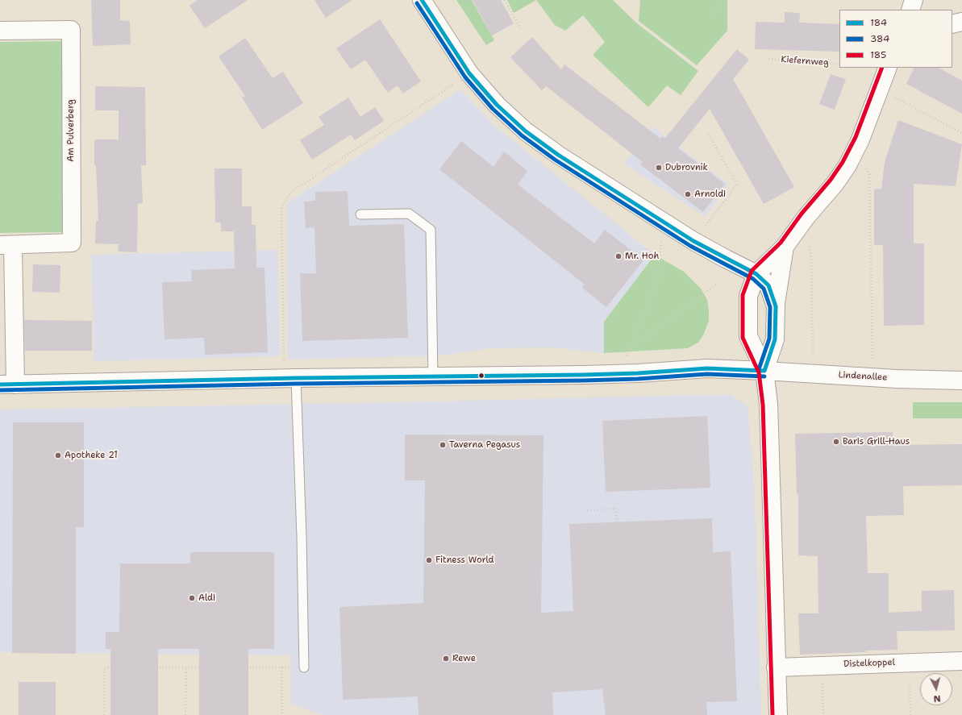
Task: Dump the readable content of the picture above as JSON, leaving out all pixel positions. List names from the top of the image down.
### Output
{
  "streets": {
    "street": ["Am Pulverberg", "Lindenallee", "Distelkoppel"],
    "path": ["Kiefernweg"]
  },
  "crossings": [
    ["Am Pulverberg", "Lindenallee"]
  ],
  "places": [
    "Dubrovnik",
    "Arnoldi",
    "Mr. Hoh",
    "Baris Grill-Haus",
    "Taverna Pegasus",
    "Apotheke 21",
    "Fitness World",
    "Aldi",
    "Rewe"
  ],
  "lines": ["transit line 184", "transit line 384", "transit line 185"],
  "legend": ["184", "384", "185"],
  "north": "bottom"
}
